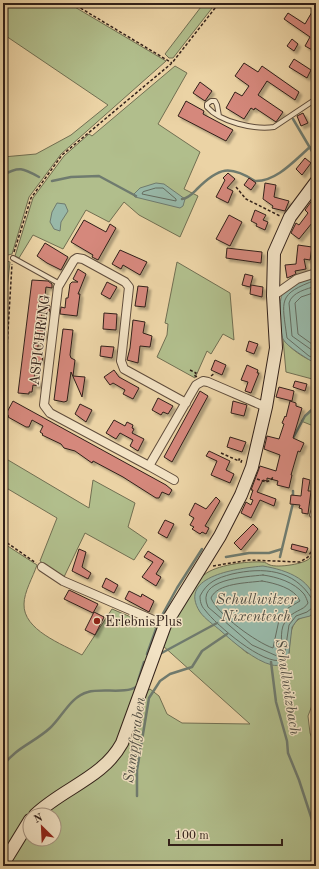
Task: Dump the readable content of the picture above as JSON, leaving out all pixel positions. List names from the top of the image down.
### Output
{
  "streets": {
    "street": ["ASPICHRING"]
  },
  "water": ["Schullwitzer Nixenteich", "Schullwitzbach", "Sumpfgraben"],
  "places": ["ErlebnisPlus"],
  "scale_bar": "100 m",
  "north": "top left"
}
